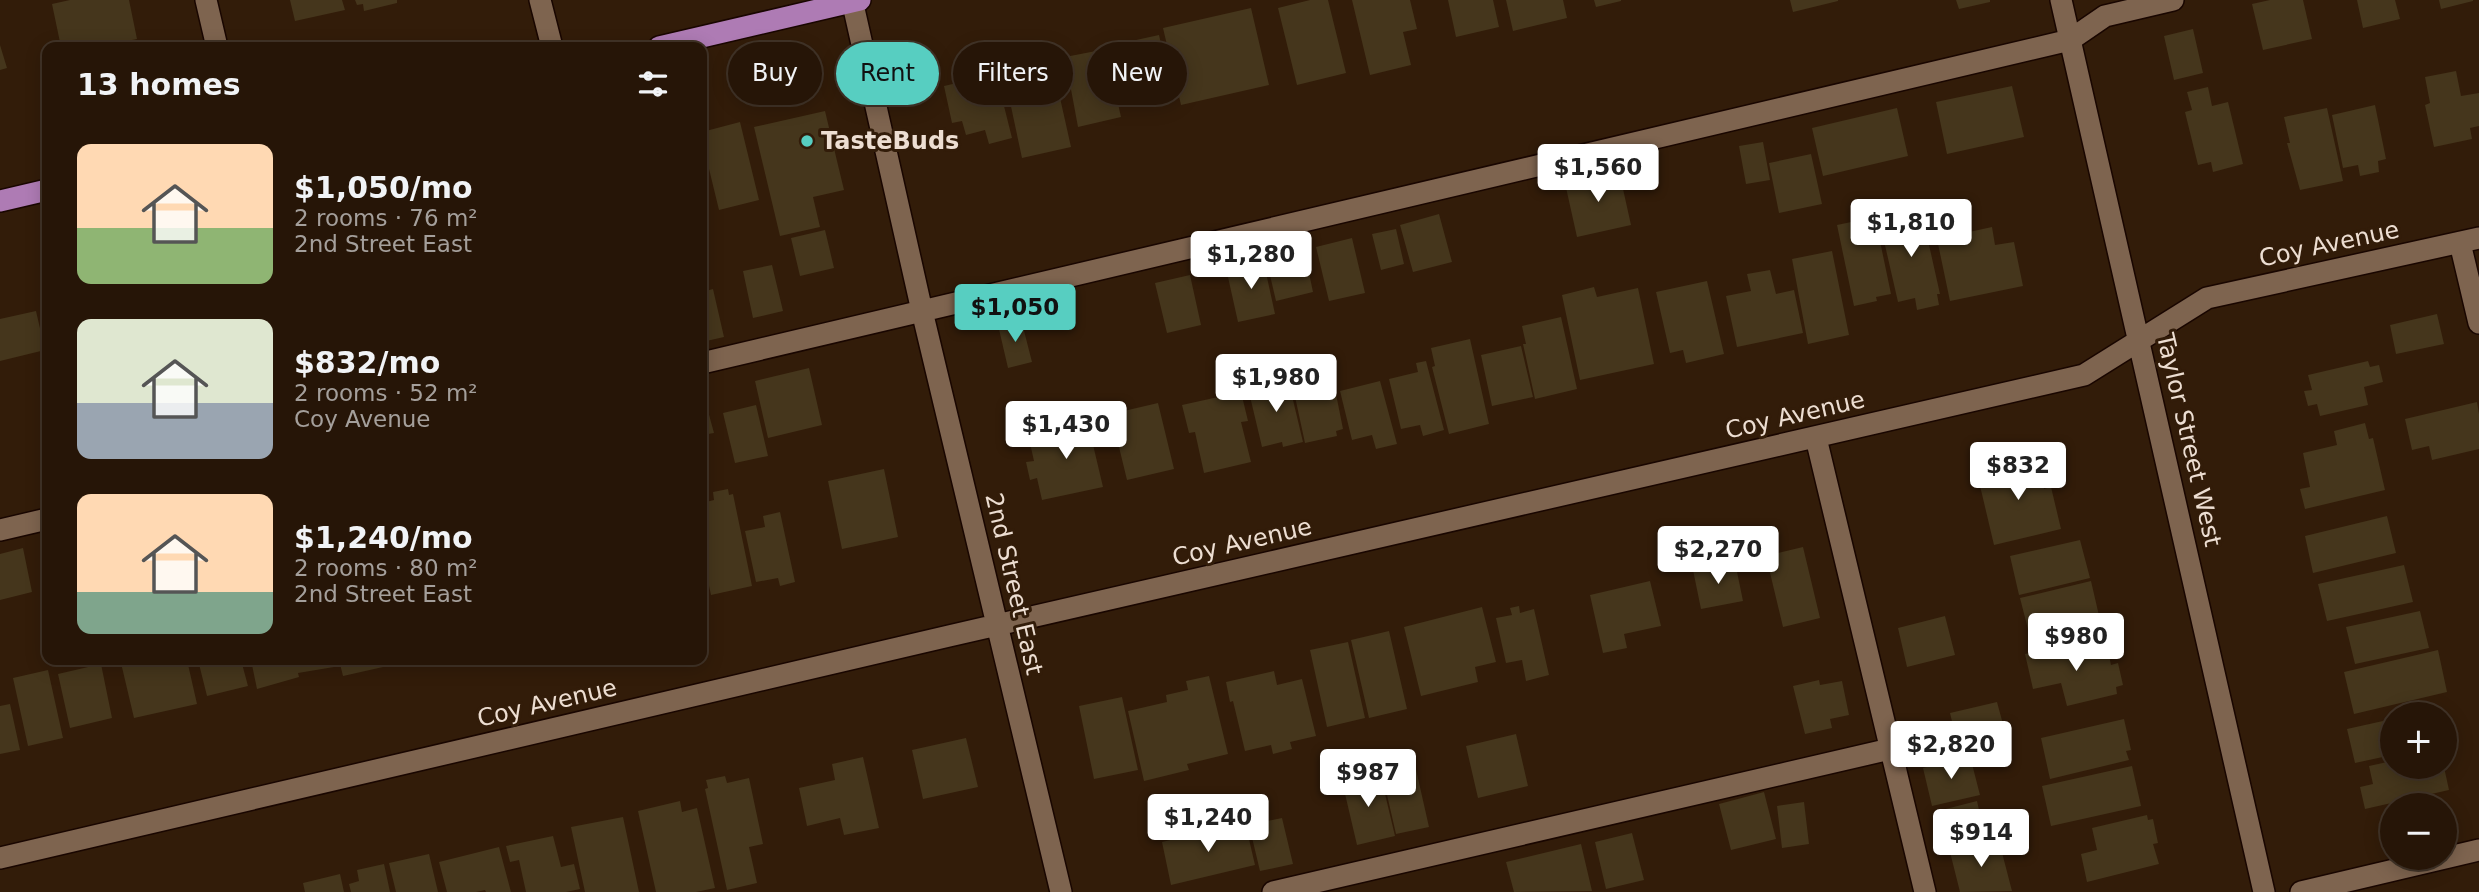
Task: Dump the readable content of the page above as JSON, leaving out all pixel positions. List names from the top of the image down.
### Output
{
  "streets": {
    "street": ["Coy Avenue", "Taylor Street West", "2nd Street East"]
  },
  "crossings": [
    ["Coy Avenue", "Taylor Street West"],
    ["Coy Avenue", "2nd Street East"]
  ],
  "places": ["TasteBuds"],
  "page": {
    "chip": [
      "Buy",
      "Rent",
      "Filters",
      "New"
    ],
    "heading": "13 homes",
    "list": [
      {
        "name": "$1,050/mo",
        "note": "2 rooms · 76 m² · 2nd Street East"
      },
      {
        "name": "$832/mo",
        "note": "2 rooms · 52 m² · Coy Avenue"
      },
      {
        "name": "$1,240/mo",
        "note": "2 rooms · 80 m² · 2nd Street East"
      }
    ],
    "price": [
      "$1,560",
      "$1,810",
      "$1,280",
      "$1,050",
      "$1,980",
      "$1,430",
      "$832",
      "$2,270",
      "$980",
      "$2,820",
      "$987",
      "$1,240",
      "$914"
    ],
    "map_buttons": ["+", "−"]
  }
}
